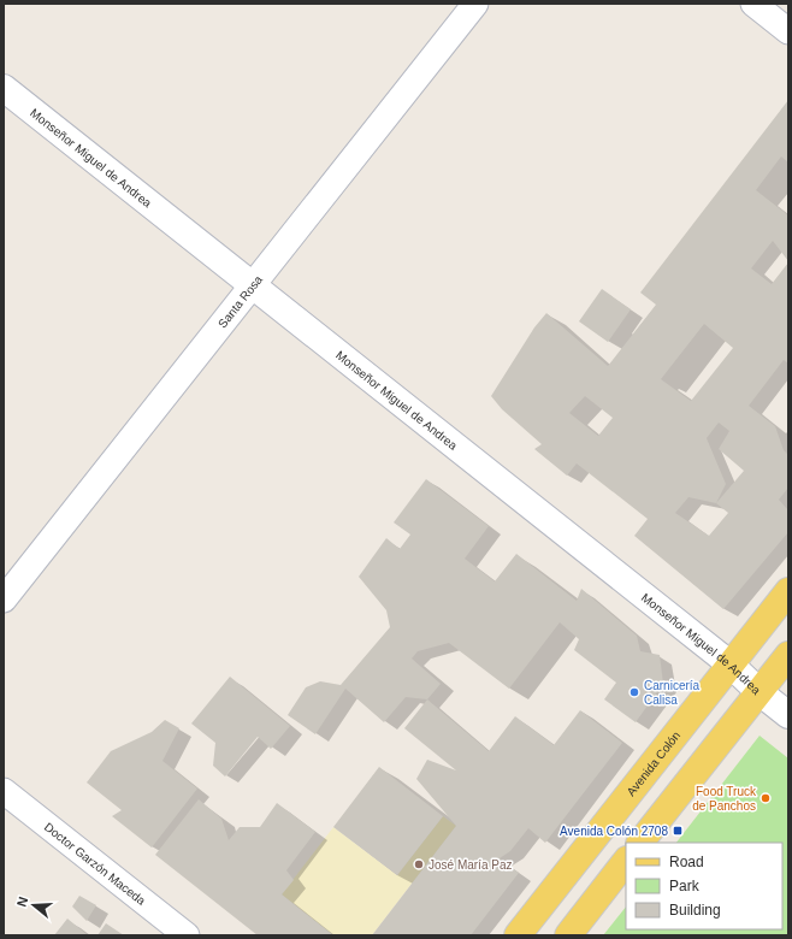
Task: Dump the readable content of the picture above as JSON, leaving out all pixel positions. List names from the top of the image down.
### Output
{
  "streets": {
    "main road": ["Monseñor Miguel de Andrea", "Avenida Colón"],
    "street": ["Santa Rosa", "Doctor Garzón Maceda"]
  },
  "crossings": [
    ["Monseñor Miguel de Andrea", "Santa Rosa"],
    ["Monseñor Miguel de Andrea", "Avenida Colón"]
  ],
  "places": {
    "other": ["Carnicería Calisa", "Food Truck de Panchos", "José María Paz"],
    "transit": ["Avenida Colón 2708"]
  },
  "legend": ["Road", "Park", "Building"],
  "north": "left"
}
